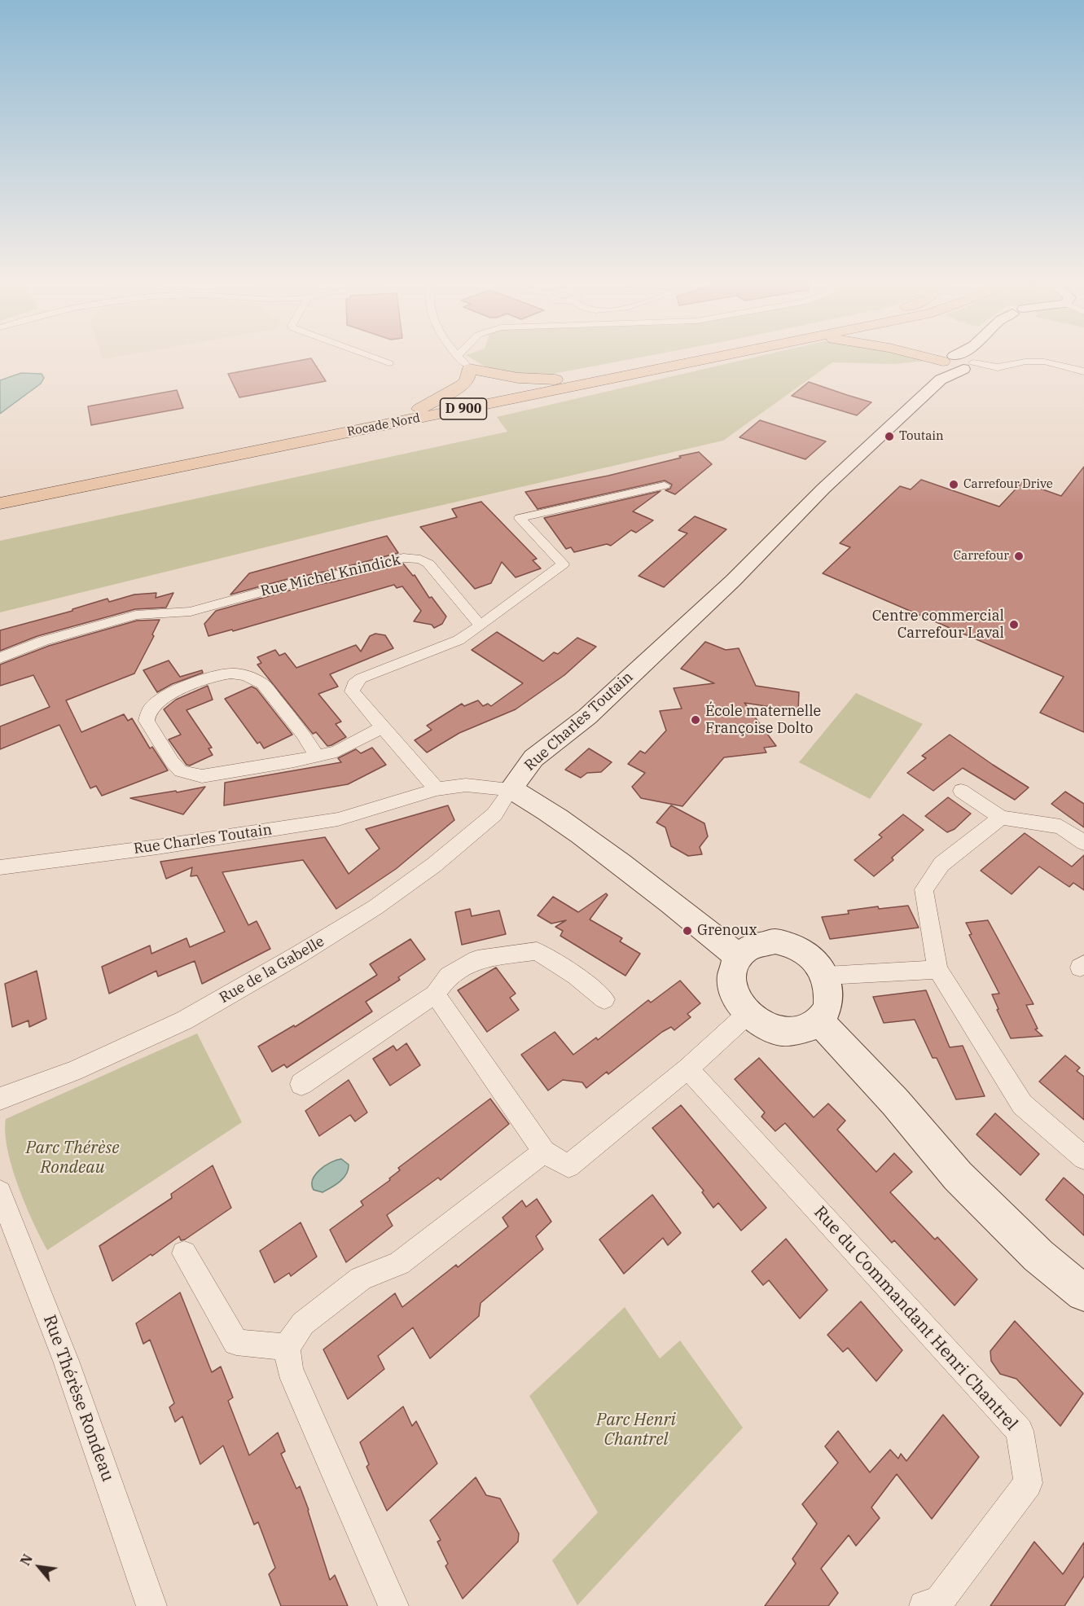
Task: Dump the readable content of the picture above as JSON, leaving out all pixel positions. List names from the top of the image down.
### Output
{
  "streets": {
    "main road": ["D 900", "Rocade Nord"],
    "street": [
      "Rue Michel Knindick",
      "Rue Charles Toutain",
      "Rue de la Gabelle",
      "Rue du Commandant Henri Chantrel",
      "Rue Thérèse Rondeau"
    ]
  },
  "crossings": [
    ["Rue Charles Toutain", "Rue de la Gabelle"]
  ],
  "parks": ["Parc Thérèse Rondeau", "Parc Henri Chantrel"],
  "places": [
    "Toutain",
    "Carrefour Drive",
    "Carrefour",
    "Centre commercial Carrefour Laval",
    "École maternelle Françoise Dolto",
    "Grenoux"
  ],
  "north": "top left"
}
